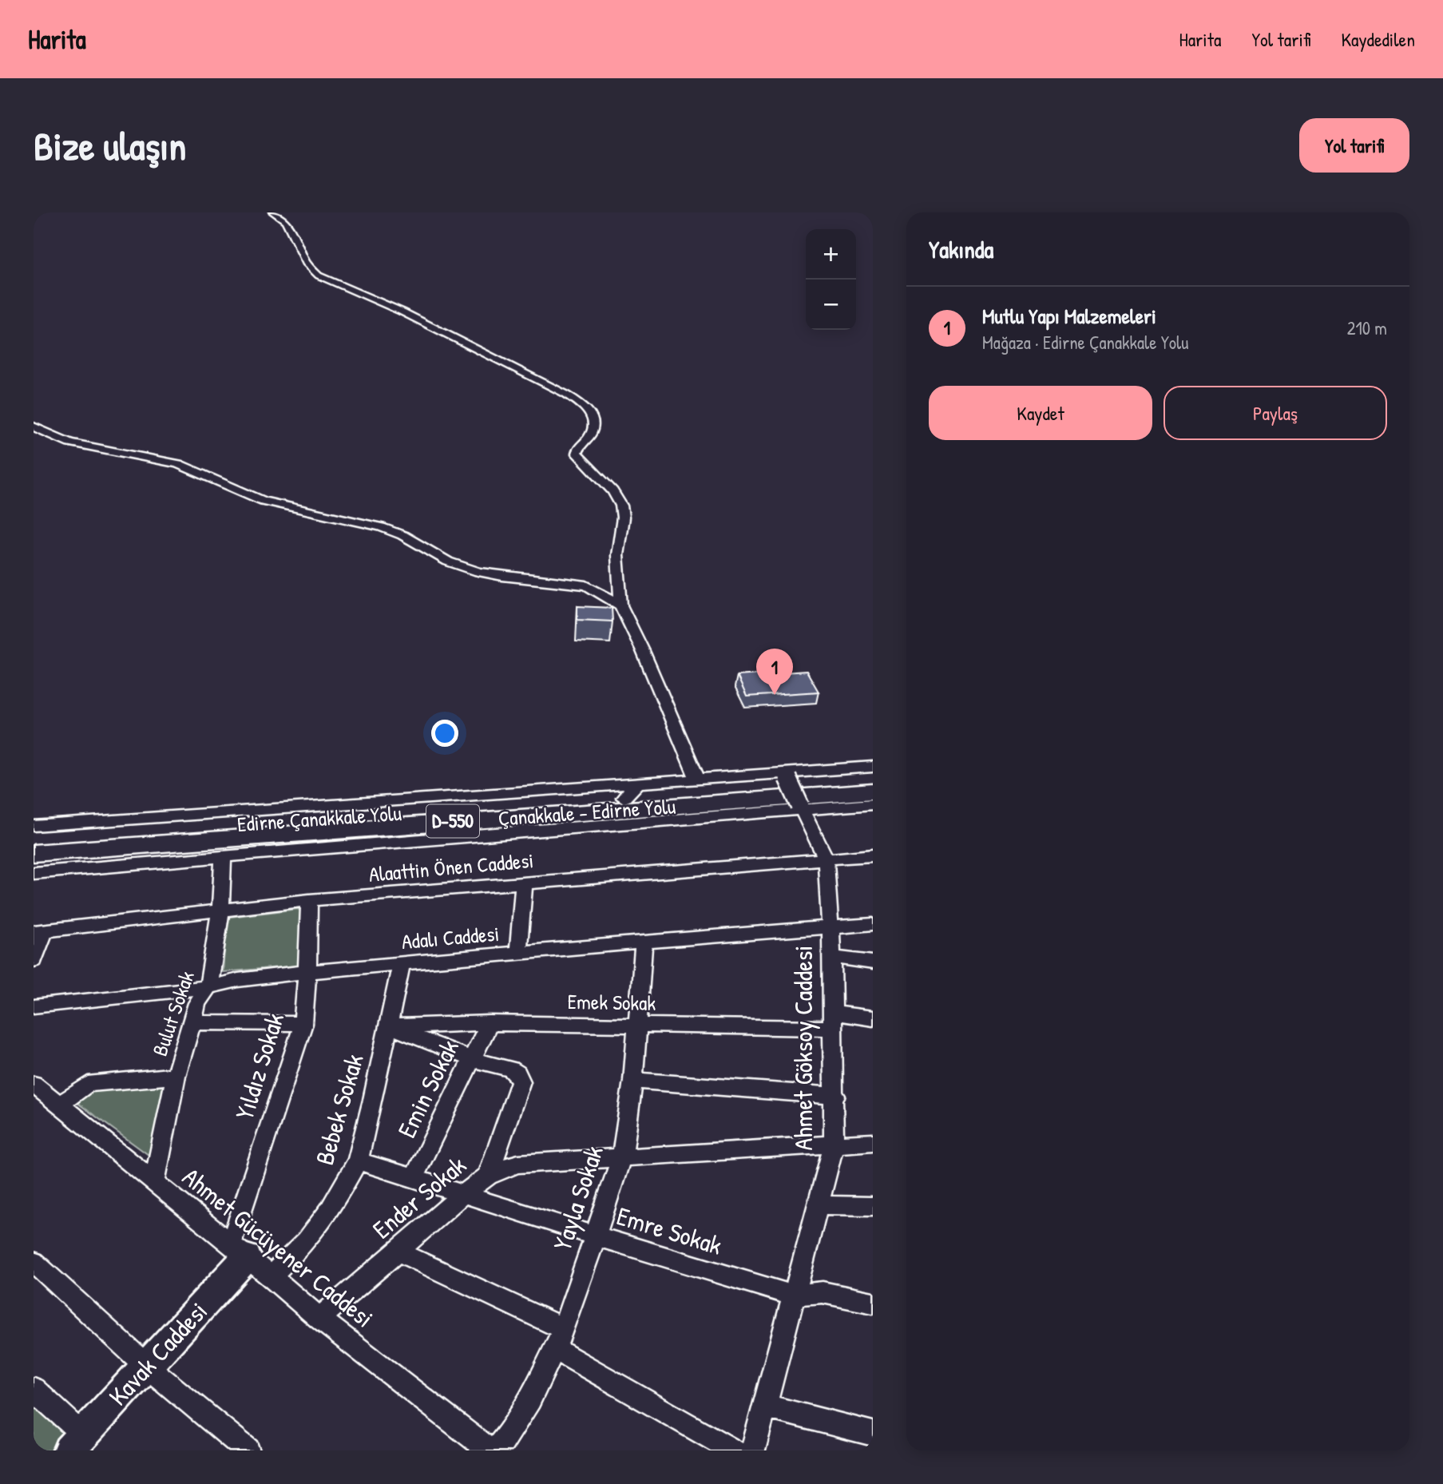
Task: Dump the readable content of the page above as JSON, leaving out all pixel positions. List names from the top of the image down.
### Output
{
  "streets": {
    "highway": ["Çanakkale - Edirne Yolu", "Edirne Çanakkale Yolu", "D-550"],
    "main road": ["Kavak Caddesi"],
    "street": [
      "Alaattin Önen Caddesi",
      "Adalı Caddesi",
      "Emek Sokak",
      "Bulut Sokak",
      "Ahmet Göksoy Caddesi",
      "Yıldız Sokak",
      "Emin Sokak",
      "Bebek Sokak",
      "Ender Sokak",
      "Yayla Sokak",
      "Emre Sokak",
      "Ahmet Gücüyener Caddesi"
    ]
  },
  "crossings": [
    ["Çanakkale - Edirne Yolu", "Ahmet Göksoy Caddesi"],
    ["Alaattin Önen Caddesi", "Bulut Sokak"],
    ["Alaattin Önen Caddesi", "Ahmet Göksoy Caddesi"],
    ["Alaattin Önen Caddesi", "Yıldız Sokak"],
    ["Adalı Caddesi", "Bulut Sokak"],
    ["Adalı Caddesi", "Ahmet Göksoy Caddesi"],
    ["Adalı Caddesi", "Yıldız Sokak"],
    ["Adalı Caddesi", "Bebek Sokak"],
    ["Adalı Caddesi", "Yayla Sokak"],
    ["Emek Sokak", "Ahmet Göksoy Caddesi"],
    ["Emek Sokak", "Emin Sokak"],
    ["Emek Sokak", "Bebek Sokak"],
    ["Emek Sokak", "Yayla Sokak"],
    ["Bulut Sokak", "Ahmet Gücüyener Caddesi"],
    ["Ahmet Göksoy Caddesi", "Emre Sokak"],
    ["Yıldız Sokak", "Ahmet Gücüyener Caddesi"],
    ["Yıldız Sokak", "Kavak Caddesi"],
    ["Emin Sokak", "Ender Sokak"],
    ["Emin Sokak", "Emre Sokak"],
    ["Bebek Sokak", "Emre Sokak"],
    ["Bebek Sokak", "Ahmet Gücüyener Caddesi"],
    ["Ender Sokak", "Emre Sokak"],
    ["Ender Sokak", "Ahmet Gücüyener Caddesi"],
    ["Yayla Sokak", "Emre Sokak"],
    ["Ahmet Gücüyener Caddesi", "Kavak Caddesi"]
  ],
  "page": {
    "header": "Harita",
    "nav": ["Harita", "Yol tarifi", "Kaydedilen"],
    "buttons": [
      "Yol tarifi",
      ["Kaydet", "Paylaş"]
    ],
    "title": "Bize ulaşın",
    "heading": "Yakında",
    "map_buttons": ["+", "−"],
    "list": [
      {
        "mark": "1",
        "name": "Mutlu Yapı Malzemeleri",
        "note": "Mağaza · Edirne Çanakkale Yolu",
        "value": "210 m"
      }
    ],
    "pins": "1"
  }
}
